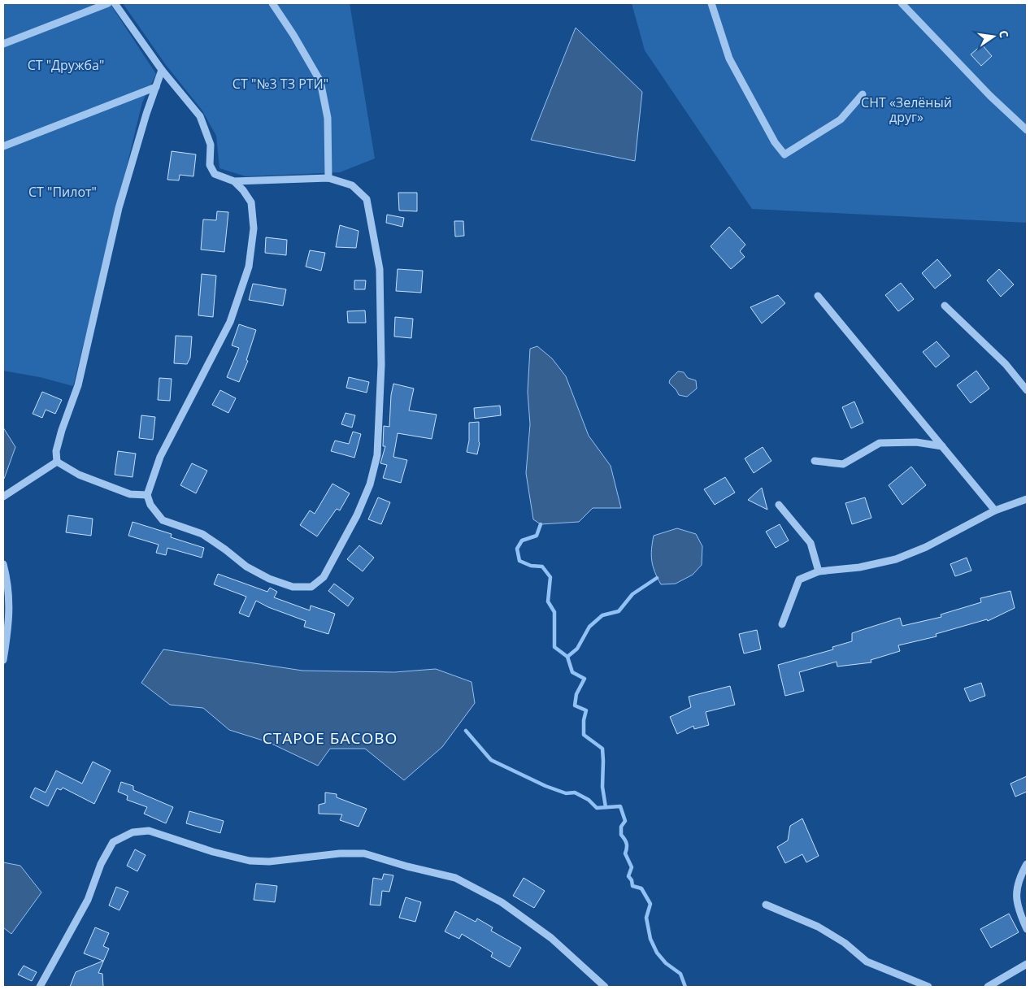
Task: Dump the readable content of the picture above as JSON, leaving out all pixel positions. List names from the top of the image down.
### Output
{
  "districts": ["СТАРОЕ БАСОВО"],
  "parks": [
    "СТ \"Дружба\"",
    "СТ \"№3 ТЗ РТИ\"",
    "СНТ «Зелёный друг»",
    "СТ \"Пилот\""
  ],
  "north": "right"
}
